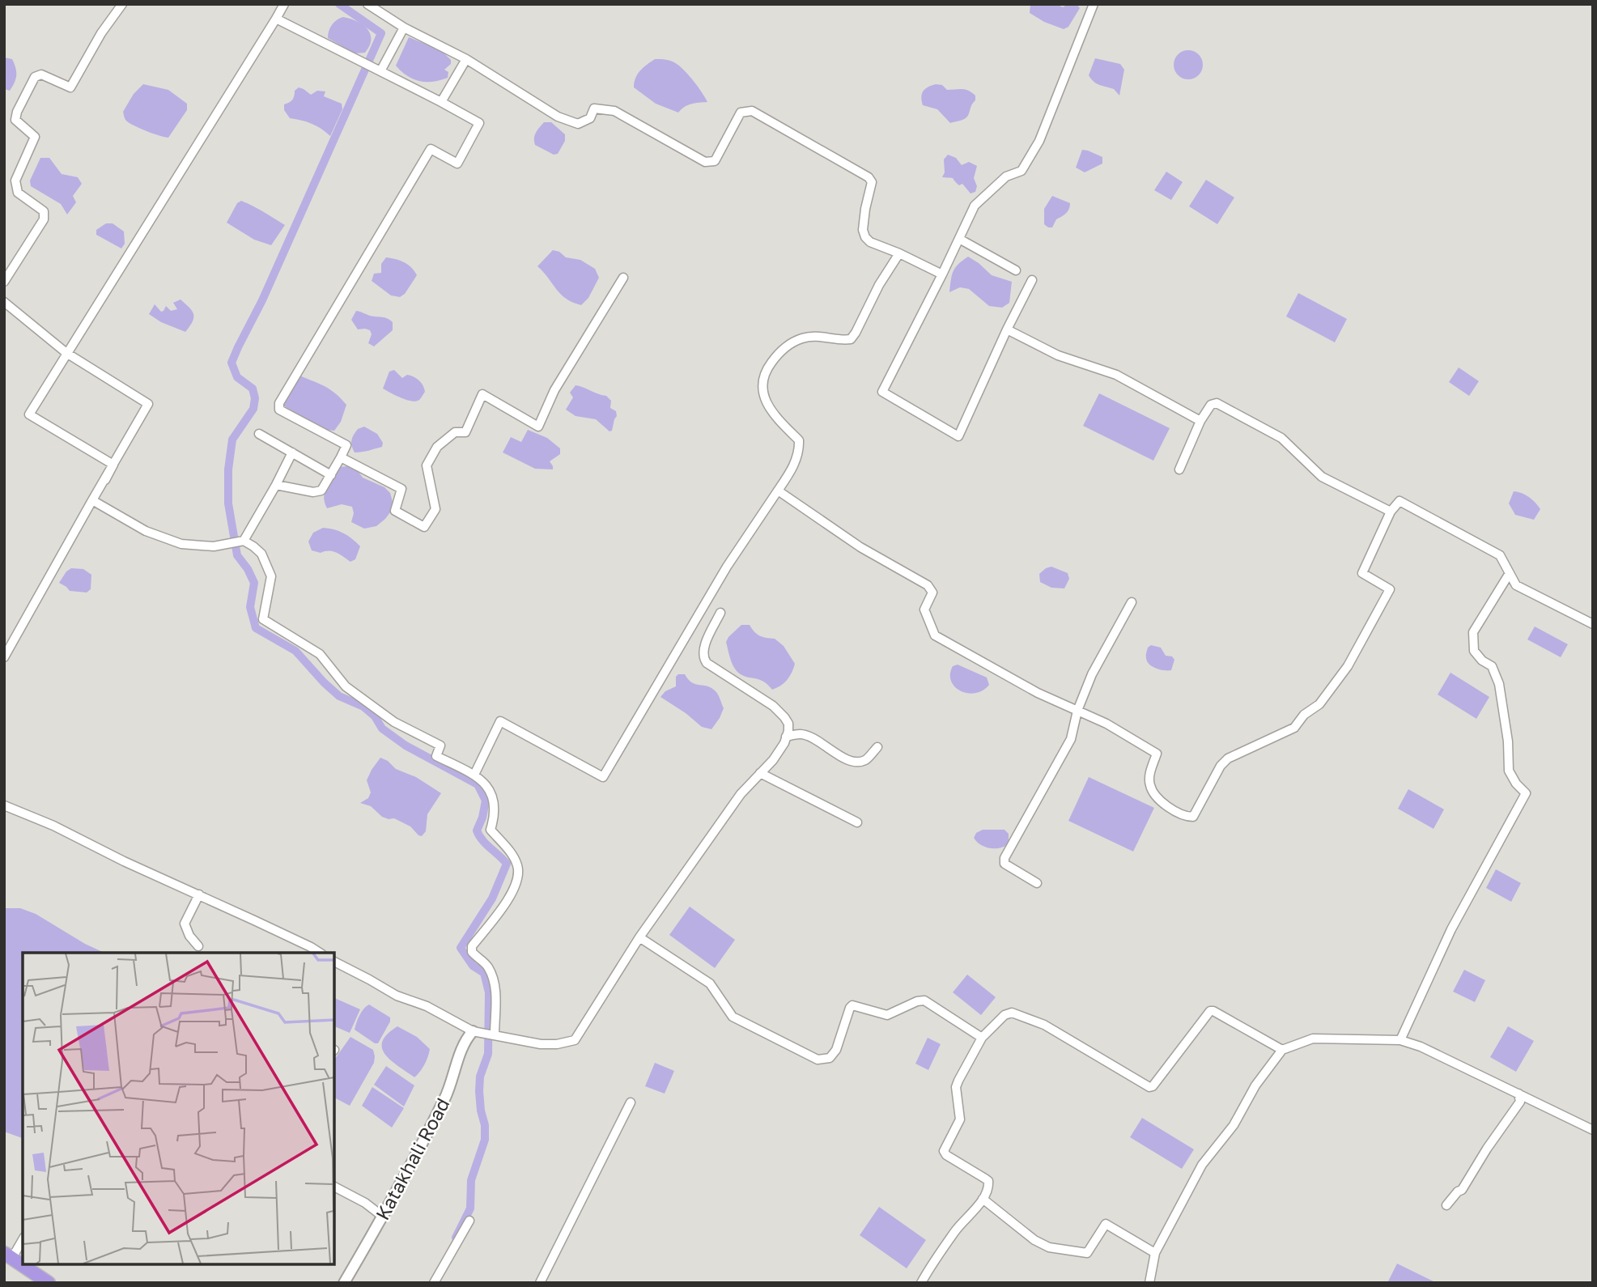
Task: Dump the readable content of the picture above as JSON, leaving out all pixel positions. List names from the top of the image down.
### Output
{
  "streets": {
    "street": ["Katakhali Road"]
  }
}
